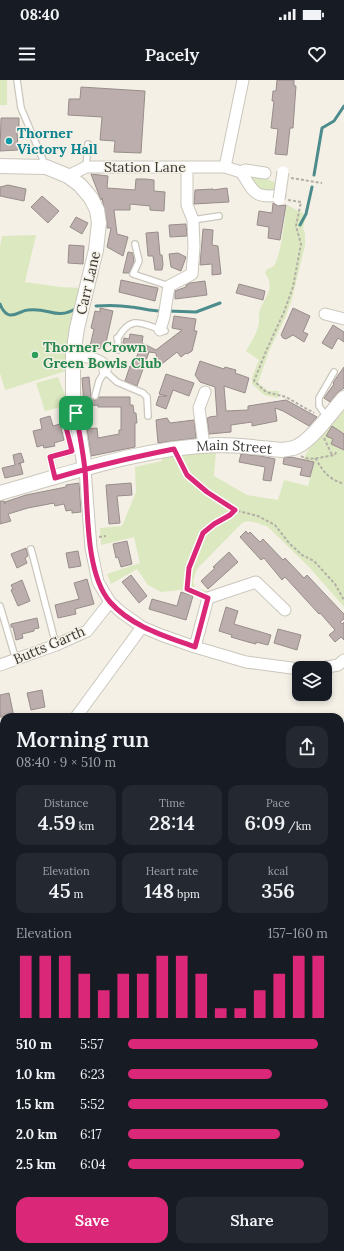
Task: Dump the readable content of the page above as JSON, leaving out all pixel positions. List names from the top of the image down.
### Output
{
  "streets": {
    "street": [
      "Station Lane",
      "Carr Lane",
      "Main Street",
      "Butts Garth"
    ]
  },
  "crossings": [
    ["Station Lane", "Carr Lane"],
    ["Carr Lane", "Main Street"]
  ],
  "places": ["Thorner Victory Hall", "Thorner Crown Green Bowls Club"],
  "page": {
    "status": "08:40",
    "header": "Pacely",
    "heading": ["Morning run", "08:40 · 9 × 510 m"],
    "stats": [
      ["Distance", "4.59 km"],
      ["Time", "28:14"],
      ["Pace", "6:09 /km"],
      ["Elevation", "45 m"],
      ["Heart rate", "148 bpm"],
      ["kcal", "356"]
    ],
    "chart": ["Elevation", "157–160 m"],
    "list": [
      {
        "name": "510 m",
        "note": "5:57"
      },
      {
        "name": "1.0 km",
        "note": "6:23"
      },
      {
        "name": "1.5 km",
        "note": "5:52"
      },
      {
        "name": "2.0 km",
        "note": "6:17"
      },
      {
        "name": "2.5 km",
        "note": "6:04"
      }
    ],
    "buttons": ["Save", "Share"]
  }
}
